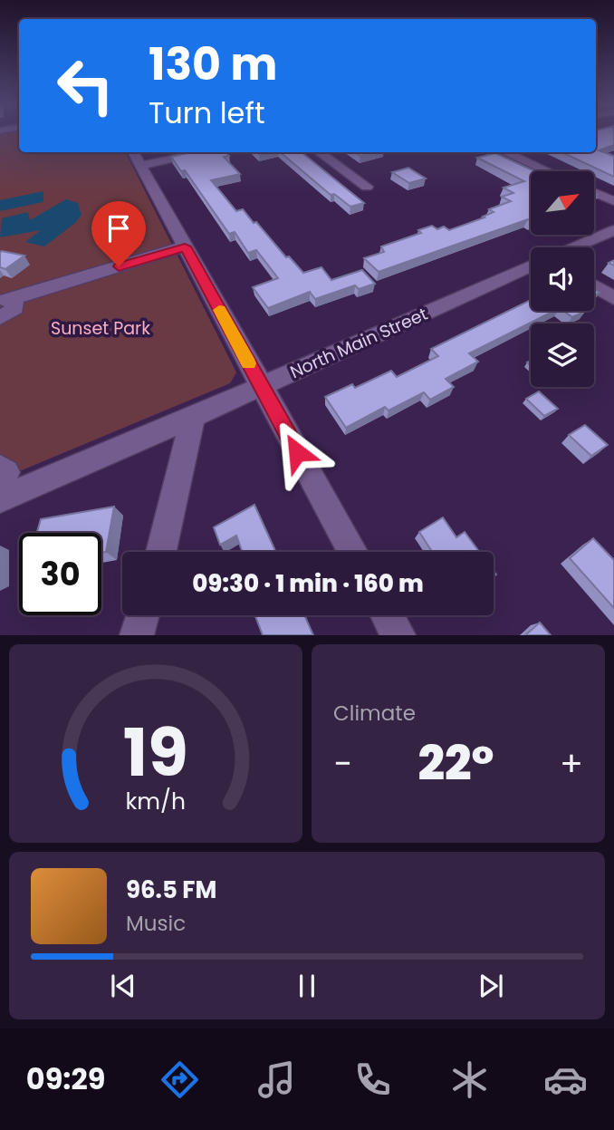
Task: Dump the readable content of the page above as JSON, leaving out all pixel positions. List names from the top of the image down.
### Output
{
  "streets": {
    "street": ["North Main Street"]
  },
  "parks": ["Sunset Park"],
  "north": "top right",
  "page": {
    "turn": ["130 m", "Turn left"],
    "limit": "30",
    "trip": "09:30 · 1 min · 160 m",
    "tile": "Climate",
    "heat": ["−", "22°", "+"],
    "song": ["96.5 FM", "Music"],
    "tabs": "09:29",
    "gauge": ["19", "km/h"]
  }
}
